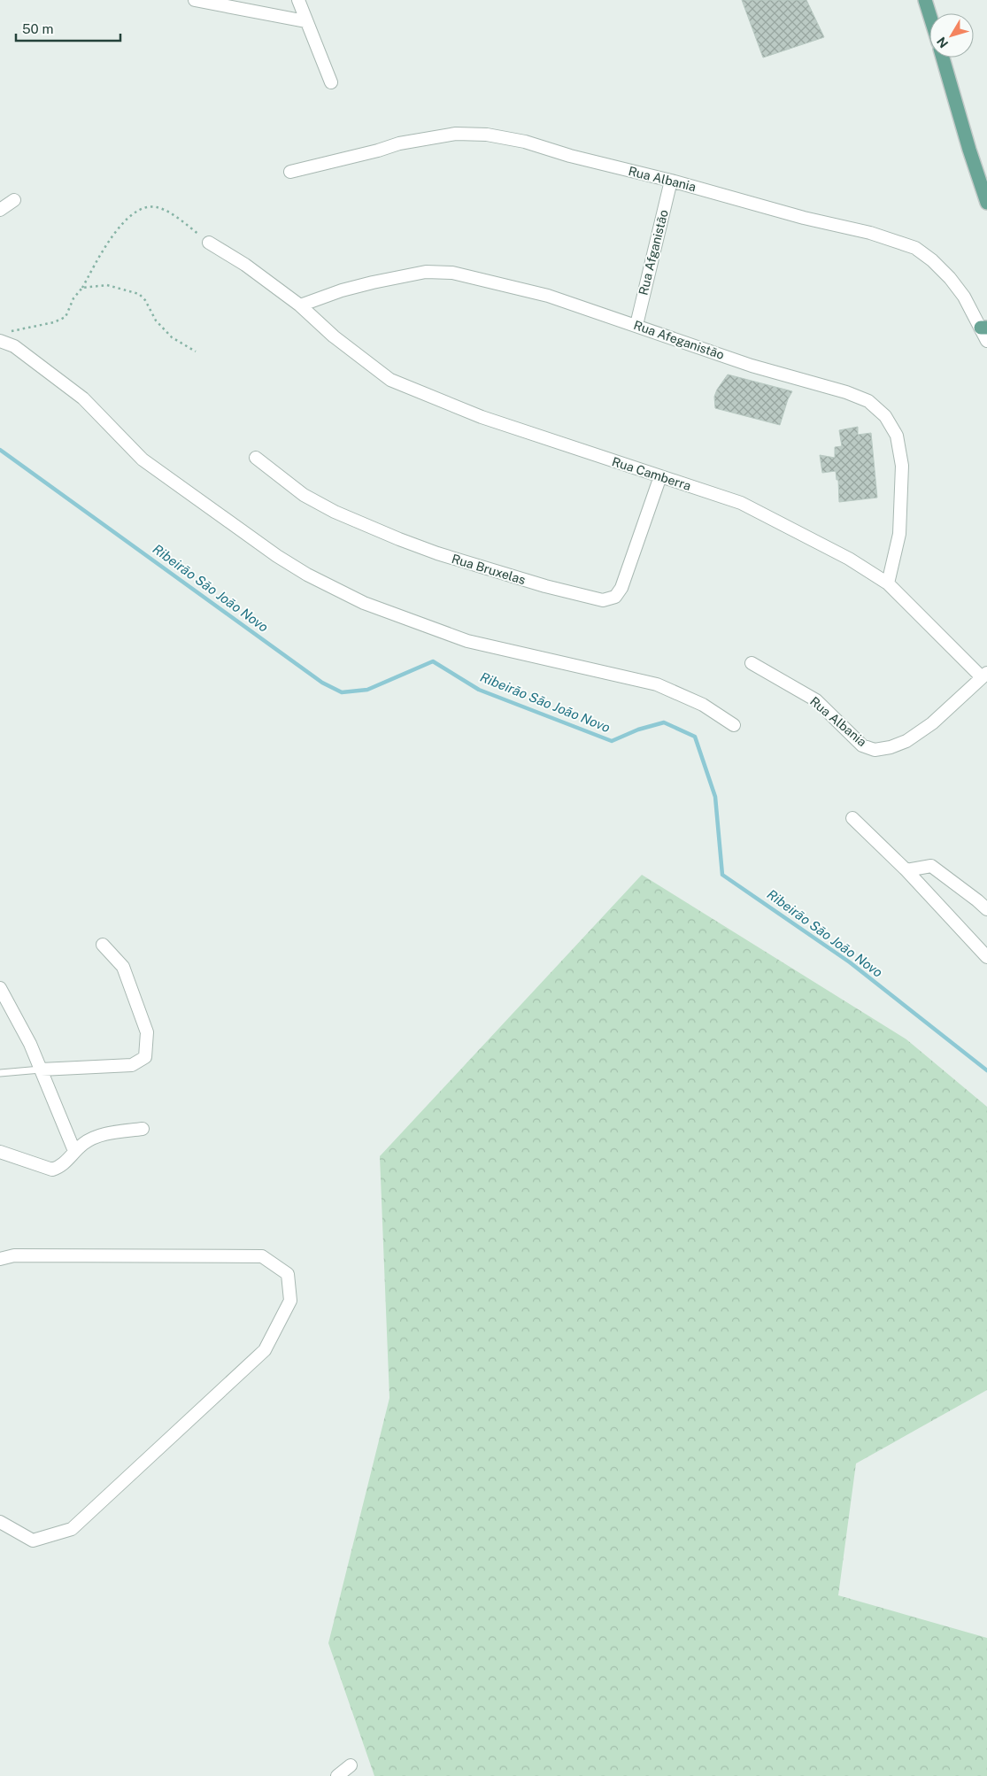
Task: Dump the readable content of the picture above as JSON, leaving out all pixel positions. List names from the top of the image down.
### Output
{
  "streets": {
    "street": [
      "Rua Albania",
      "Rua Afganistão",
      "Rua Afeganistão",
      "Rua Camberra",
      "Rua Bruxelas"
    ]
  },
  "crossings": [
    ["Rua Albania", "Rua Afganistão"],
    ["Rua Albania", "Rua Camberra"],
    ["Rua Afganistão", "Rua Afeganistão"],
    ["Rua Afeganistão", "Rua Camberra"],
    ["Rua Camberra", "Rua Bruxelas"]
  ],
  "water": ["Ribeirão São João Novo"],
  "scale_bar": "50 m",
  "north": "bottom left"
}
